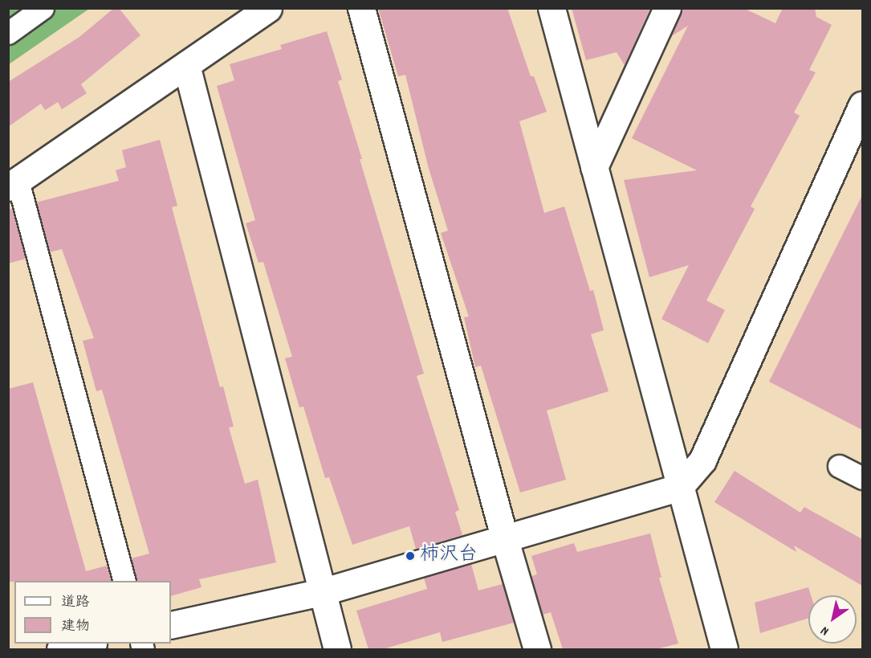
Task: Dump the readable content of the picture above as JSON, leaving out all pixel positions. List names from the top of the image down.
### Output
{
  "places": ["柿沢台"],
  "legend": ["道路", "建物"],
  "north": "bottom left"
}
